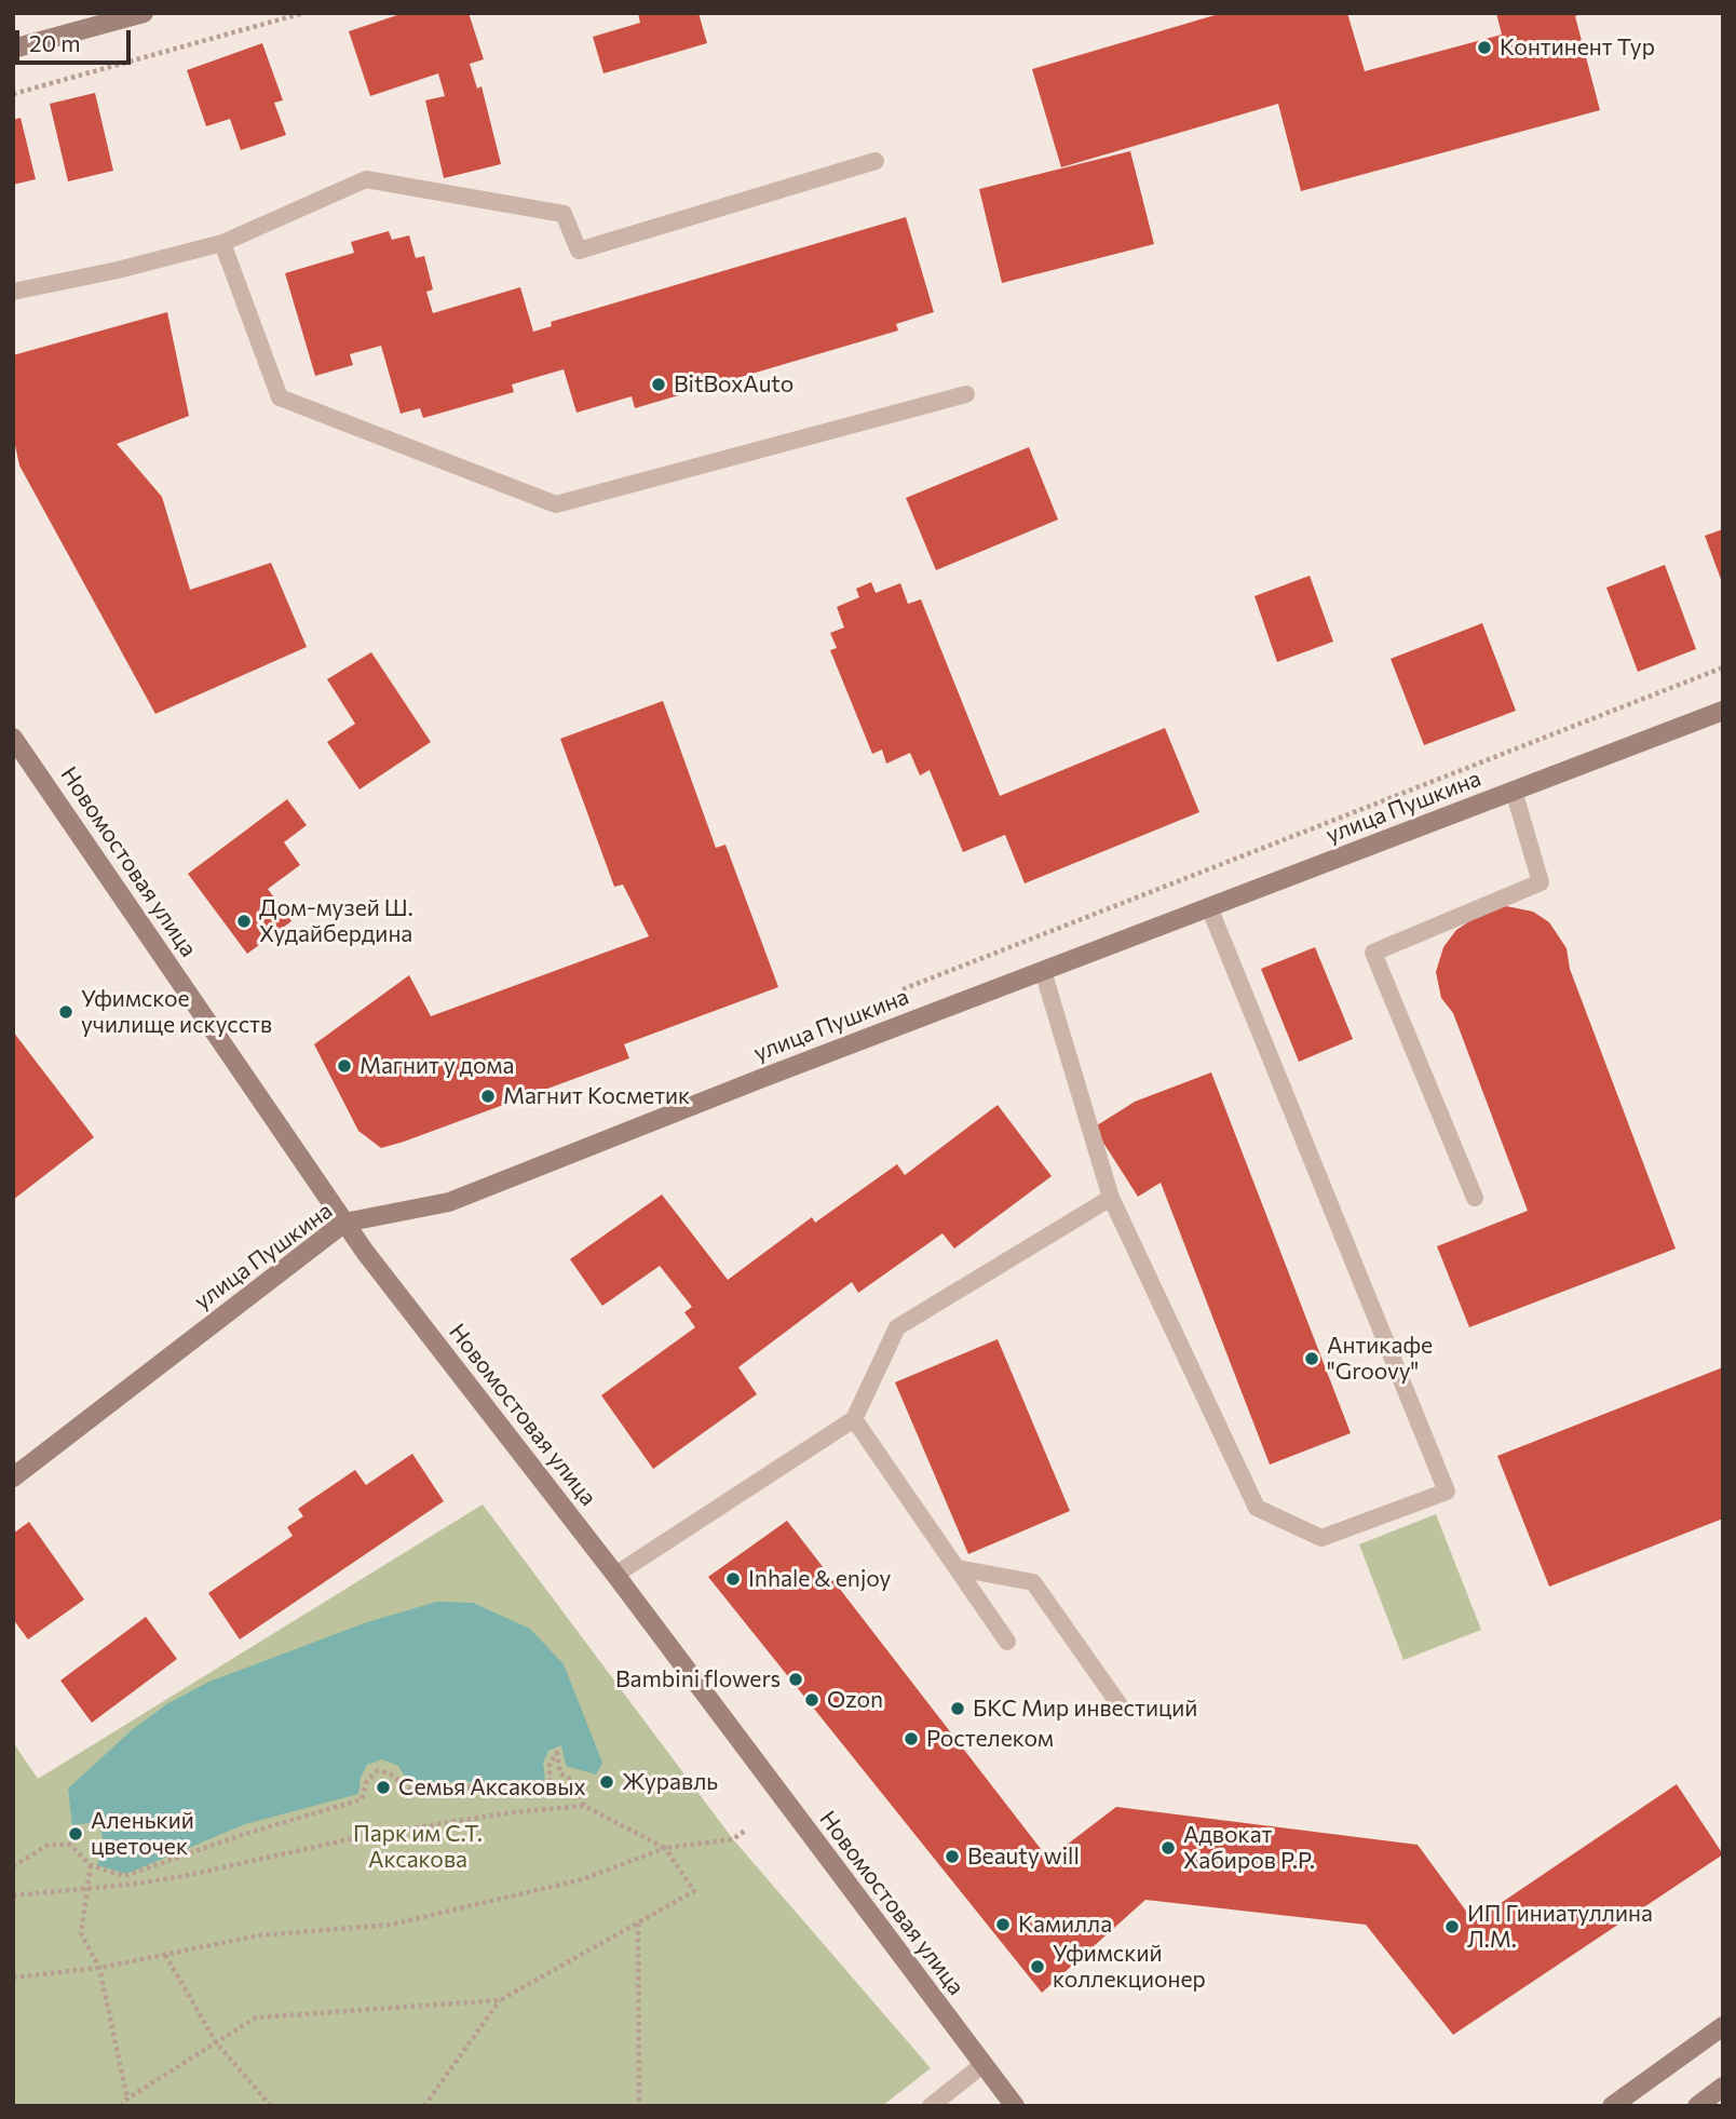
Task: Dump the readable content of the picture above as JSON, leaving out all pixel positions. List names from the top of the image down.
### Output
{
  "streets": {
    "street": ["улица Пушкина", "Новомостовая улица"]
  },
  "crossings": [
    ["улица Пушкина", "Новомостовая улица"]
  ],
  "parks": ["Парк им С.Т. Аксакова"],
  "places": [
    "Континент Тур",
    "BitBoxAuto",
    "Дом-музей Ш. Худайбердина",
    "Уфимское училище искусств",
    "Магнит у дома",
    "Магнит Косметик",
    "Антикафе \"Groovy\"",
    "Inhale & enjoy",
    "Bambini flowers",
    "Ozon",
    "БКС Мир инвестиций",
    "Ростелеком",
    "Журавль",
    "Семья Аксаковых",
    "Аленький цветочек",
    "Адвокат Хабиров Р.Р.",
    "Beauty will",
    "Камилла",
    "ИП Гиниатуллина Л.М.",
    "Уфимский коллекционер"
  ],
  "scale_bar": "20 m"
}
